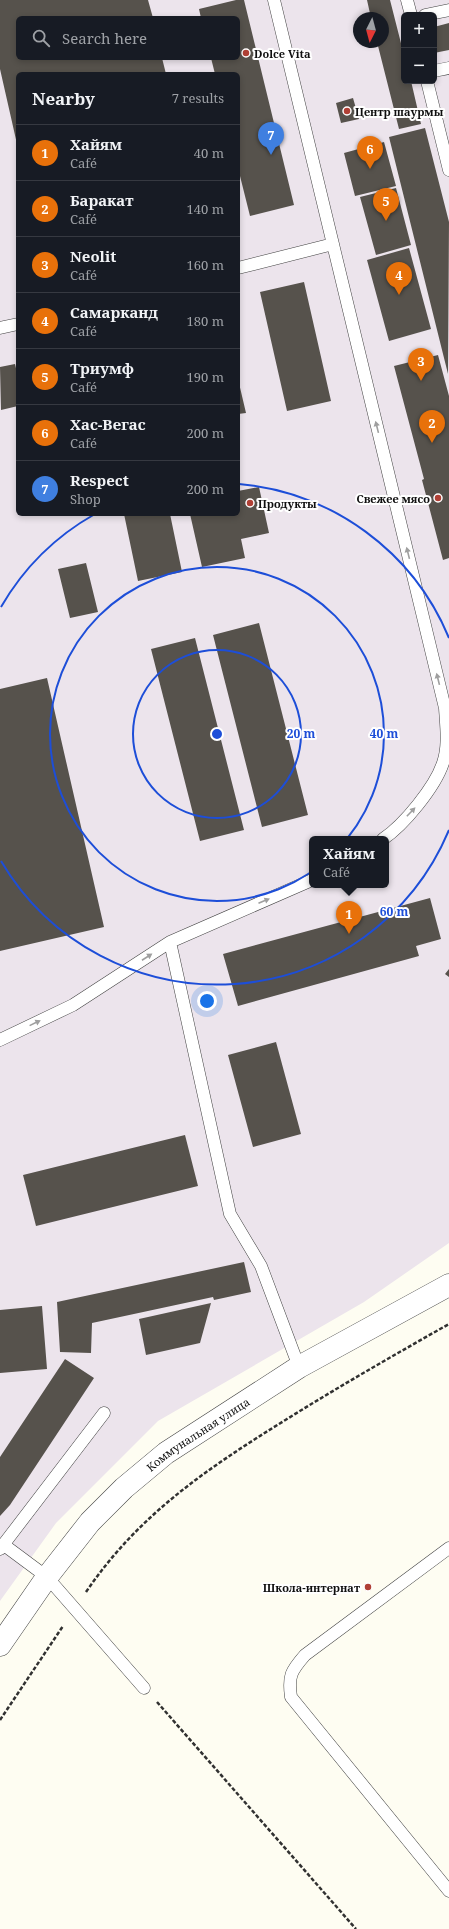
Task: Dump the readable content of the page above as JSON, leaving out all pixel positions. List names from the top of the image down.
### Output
{
  "streets": {
    "street": ["Коммунальная улица"]
  },
  "places": [
    "Dolce Vita",
    "Центр шаурмы",
    "Свежее мясо",
    "Продукты",
    "Школа-интернат"
  ],
  "north": "bottom",
  "page": {
    "map_buttons": ["+", "−"],
    "search": "Search here",
    "heading": ["Nearby", "7 results"],
    "pins": [
      "7",
      "6",
      "5",
      "4",
      "3",
      "2",
      "1"
    ],
    "list": [
      {
        "mark": "1",
        "name": "Хайям",
        "note": "Café",
        "value": "40 m"
      },
      {
        "mark": "2",
        "name": "Баракат",
        "note": "Café",
        "value": "140 m"
      },
      {
        "mark": "3",
        "name": "Neolit",
        "note": "Café",
        "value": "160 m"
      },
      {
        "mark": "4",
        "name": "Самарканд",
        "note": "Café",
        "value": "180 m"
      },
      {
        "mark": "5",
        "name": "Триумф",
        "note": "Café",
        "value": "190 m"
      },
      {
        "mark": "6",
        "name": "Хас-Вегас",
        "note": "Café",
        "value": "200 m"
      },
      {
        "mark": "7",
        "name": "Respect",
        "note": "Shop",
        "value": "200 m"
      }
    ],
    "popup": ["Хайям", "Café"]
  },
  "rings": ["20 m", "40 m", "60 m"]
}
